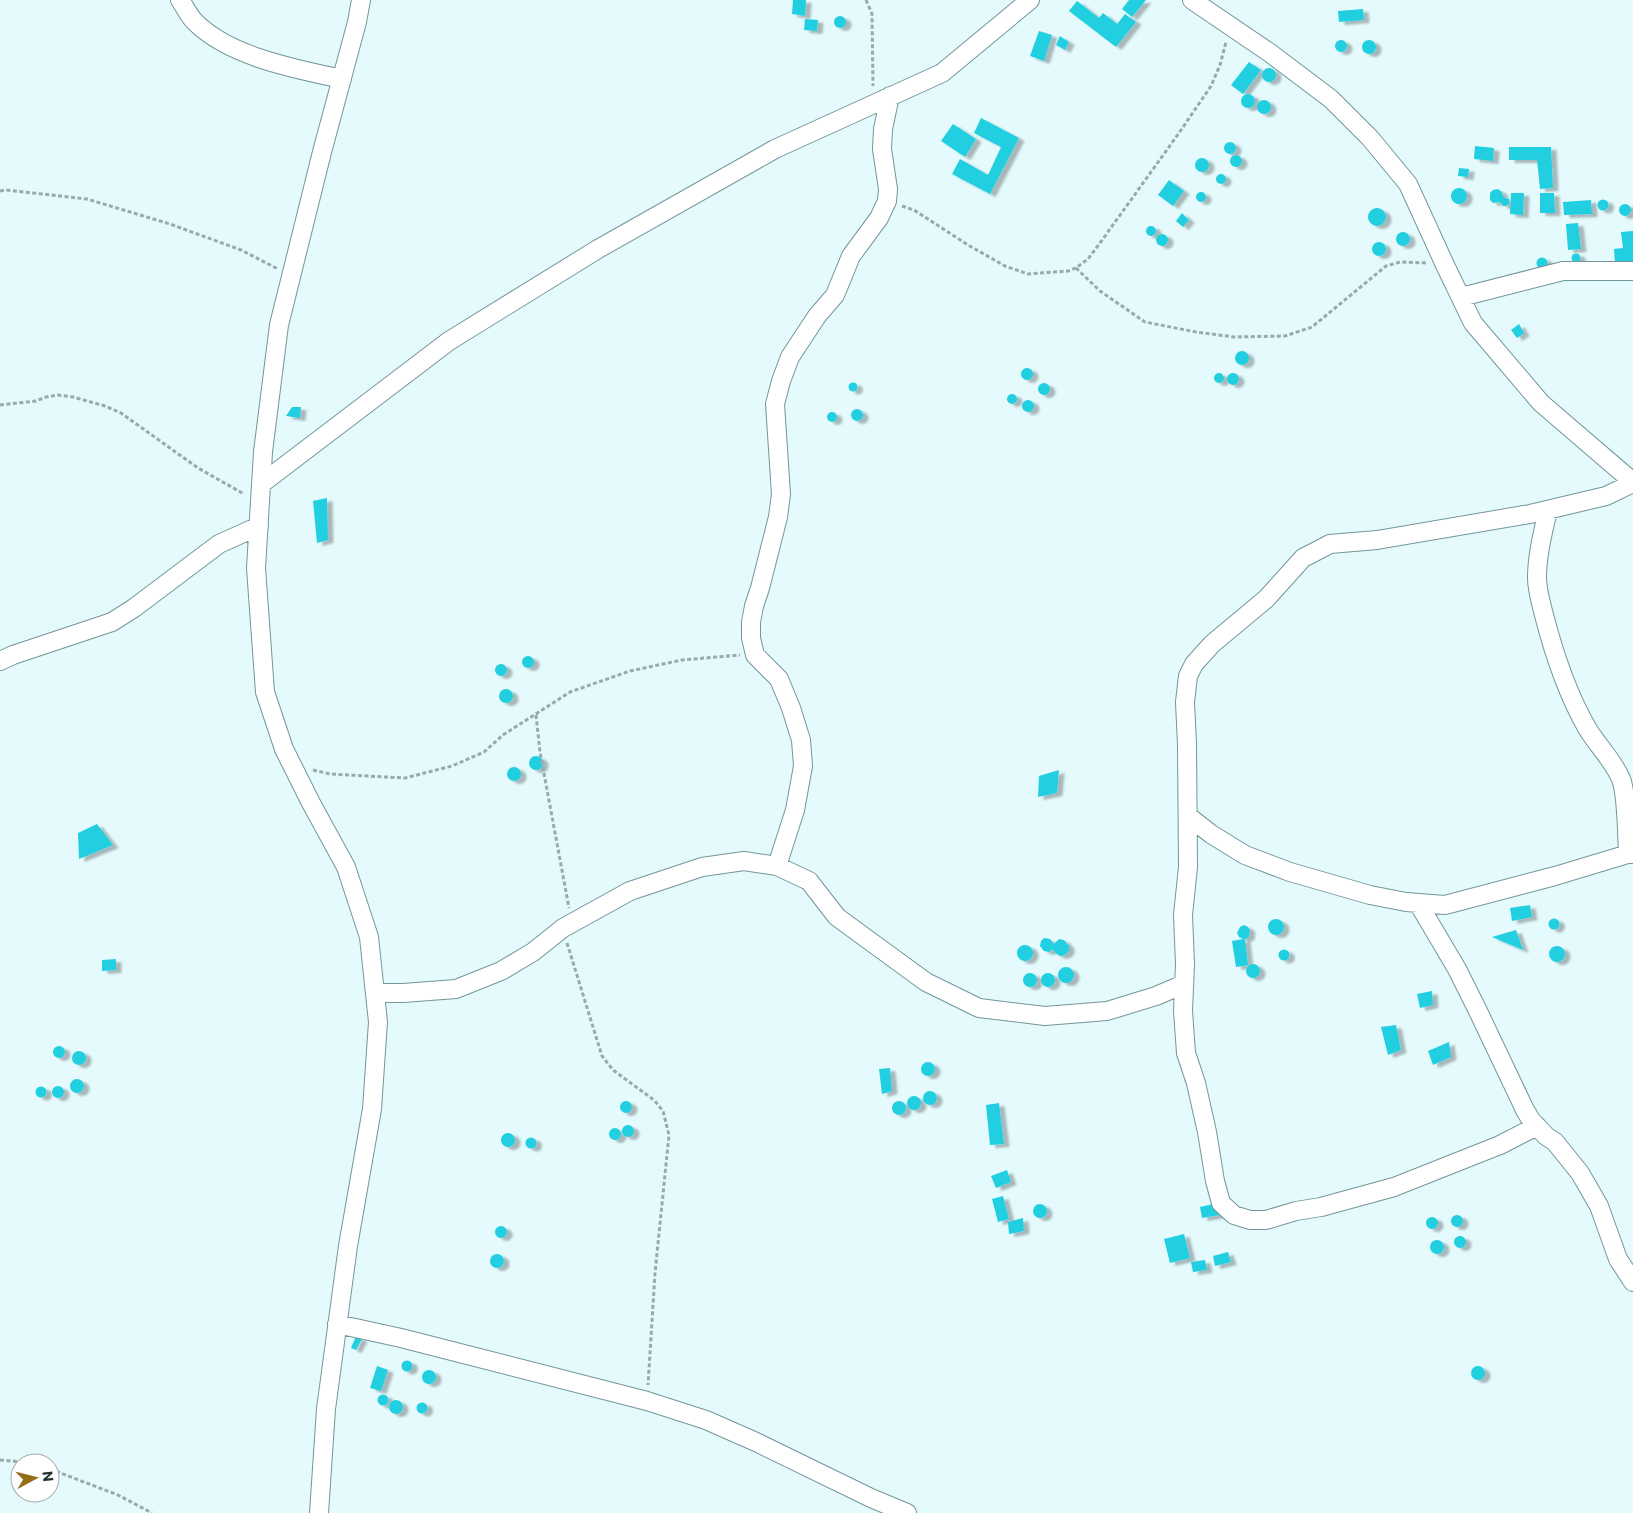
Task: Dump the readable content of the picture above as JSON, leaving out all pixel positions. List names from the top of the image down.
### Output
{
  "north": "right"
}
